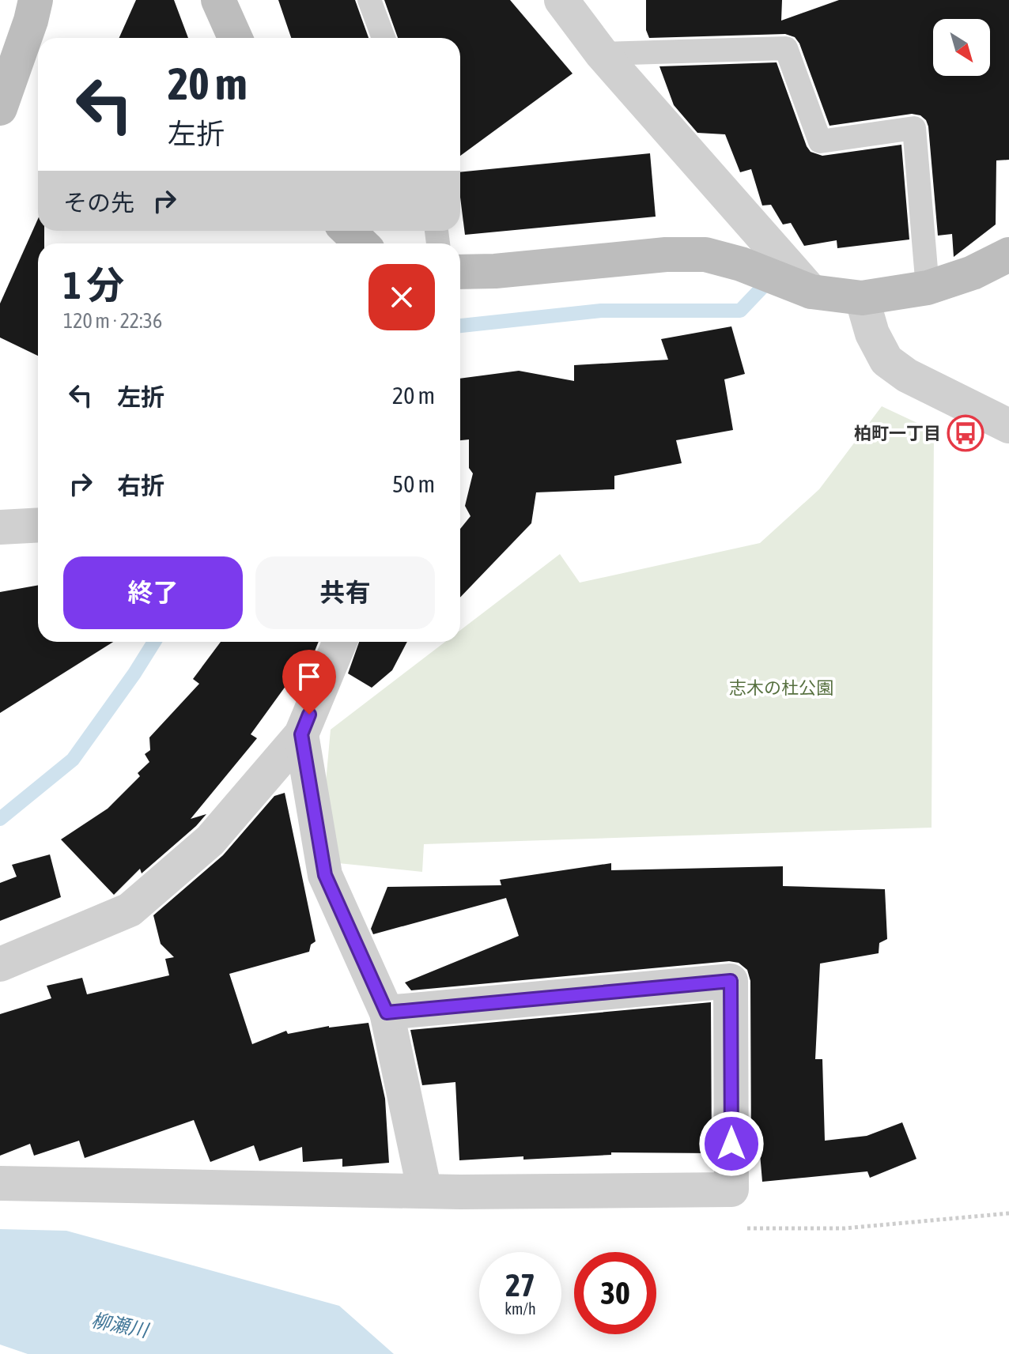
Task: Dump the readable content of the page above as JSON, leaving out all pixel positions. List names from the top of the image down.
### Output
{
  "water": ["柳瀬川"],
  "parks": ["志木の杜公園"],
  "places": {
    "bus stop": ["柏町一丁目"]
  },
  "north": "bottom right",
  "page": {
    "turn": ["20 m", "左折"],
    "then": "その先",
    "heading": ["1 分", "120 m · 22:36"],
    "list": [
      {
        "name": "左折",
        "value": "20 m"
      },
      {
        "name": "右折",
        "value": "50 m"
      }
    ],
    "buttons": ["終了", "共有"],
    "speed": "27 km/h",
    "limit": "30"
  }
}
